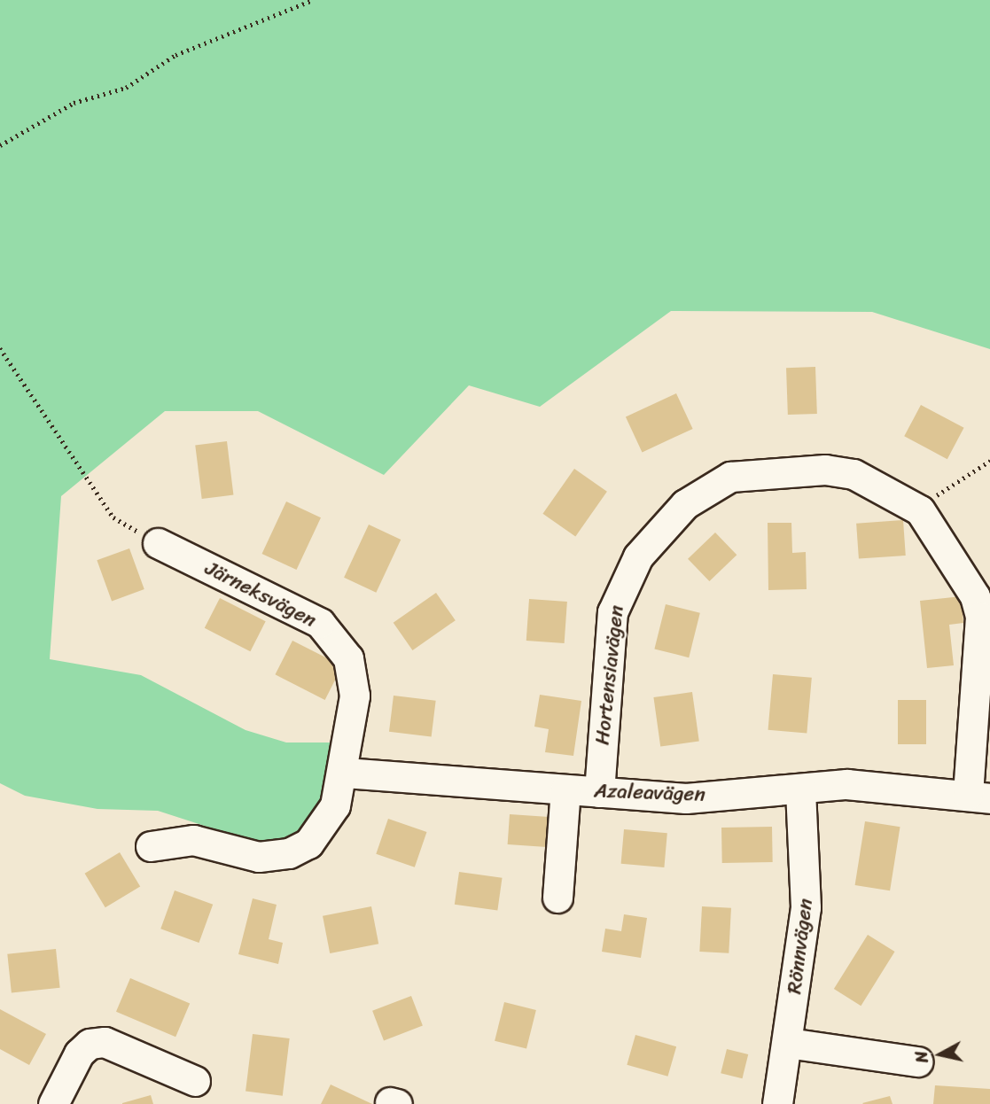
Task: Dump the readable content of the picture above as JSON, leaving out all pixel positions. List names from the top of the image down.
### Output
{
  "streets": {
    "street": [
      "Järneksvägen",
      "Hortensiavägen",
      "Azaleavägen",
      "Rönnvägen"
    ]
  },
  "crossings": [
    ["Järneksvägen", "Azaleavägen"],
    ["Hortensiavägen", "Azaleavägen"],
    ["Azaleavägen", "Rönnvägen"]
  ],
  "north": "left"
}
